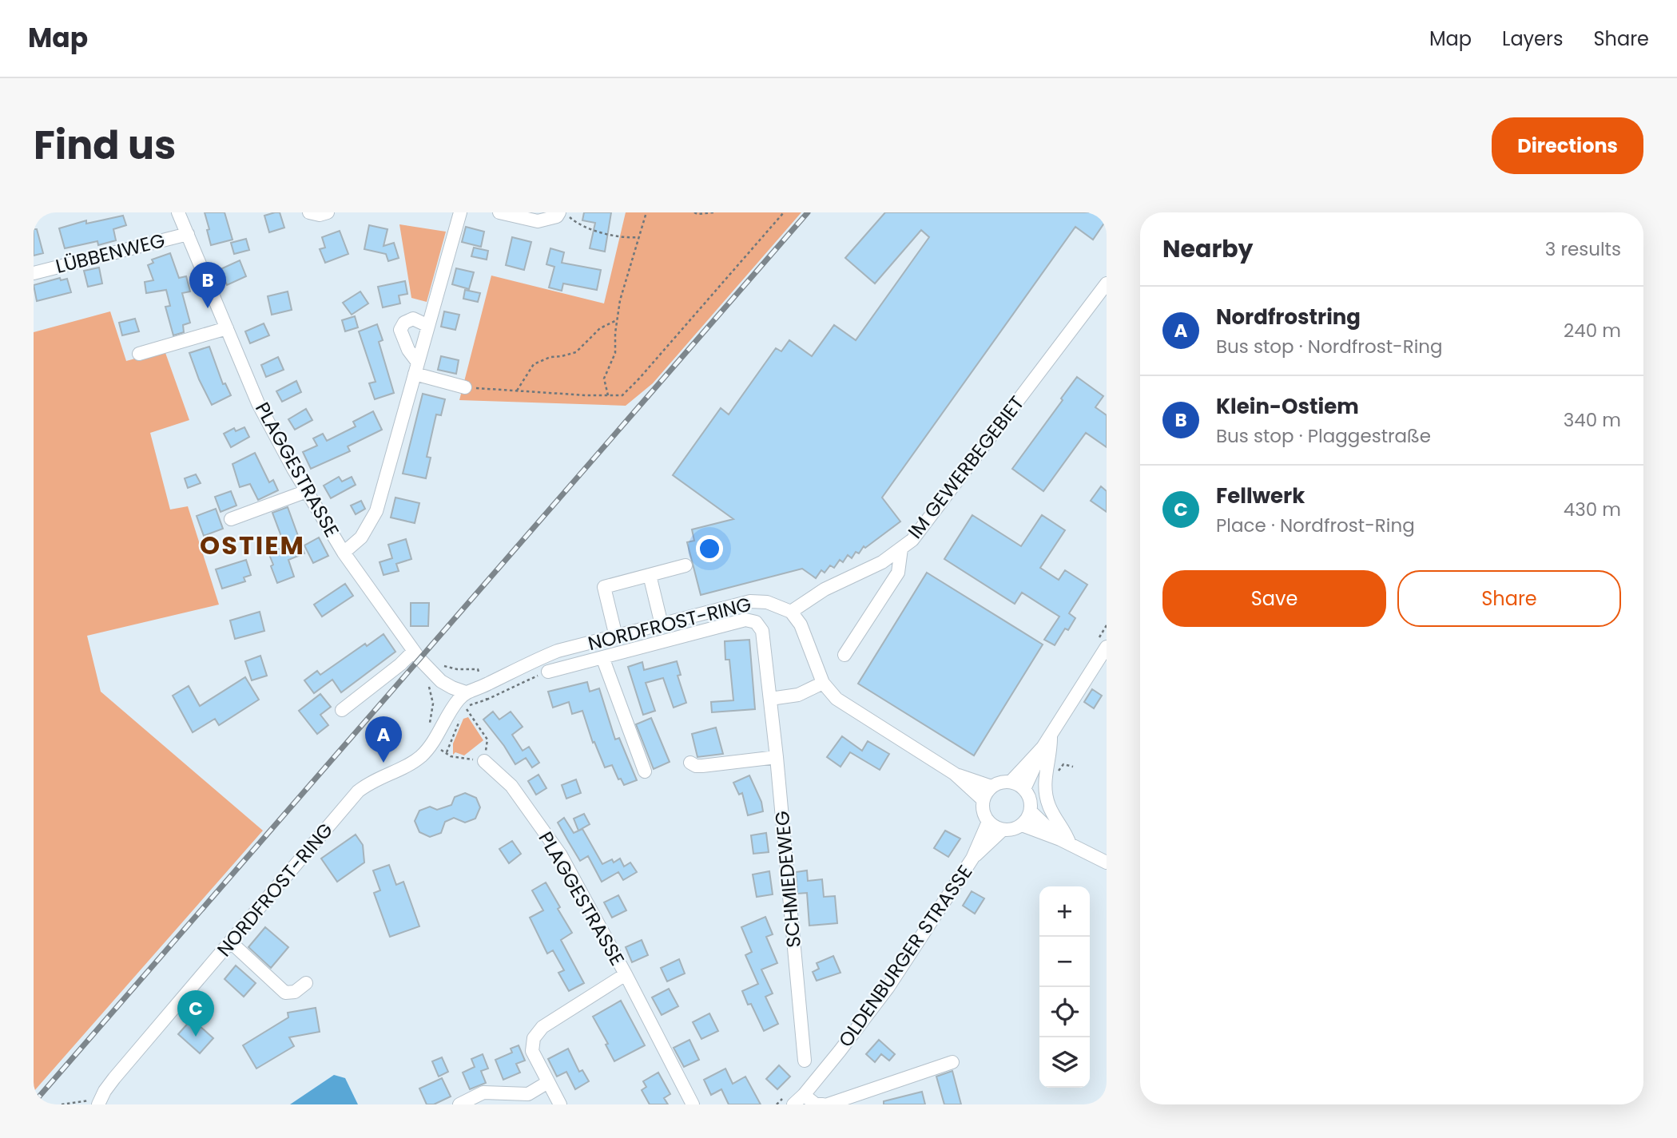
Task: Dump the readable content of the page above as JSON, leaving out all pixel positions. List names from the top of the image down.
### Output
{
  "streets": {
    "street": [
      "LÜBBENWEG",
      "IM GEWERBEGEBIET",
      "PLAGGESTRASSE",
      "NORDFROST-RING",
      "SCHMIEDEWEG",
      "OLDENBURGER STRASSE"
    ]
  },
  "crossings": [
    ["LÜBBENWEG", "PLAGGESTRASSE"],
    ["IM GEWERBEGEBIET", "NORDFROST-RING"],
    ["PLAGGESTRASSE", "NORDFROST-RING"]
  ],
  "districts": ["OSTIEM"],
  "page": {
    "header": "Map",
    "nav": ["Map", "Layers", "Share"],
    "title": "Find us",
    "buttons": [
      "Directions",
      ["Save", "Share"]
    ],
    "heading": ["Nearby", "3 results"],
    "pins": ["B", "A", "C"],
    "list": [
      {
        "mark": "A",
        "name": "Nordfrostring",
        "note": "Bus stop · Nordfrost-Ring",
        "value": "240 m"
      },
      {
        "mark": "B",
        "name": "Klein-Ostiem",
        "note": "Bus stop · Plaggestraße",
        "value": "340 m"
      },
      {
        "mark": "C",
        "name": "Fellwerk",
        "note": "Place · Nordfrost-Ring",
        "value": "430 m"
      }
    ],
    "map_buttons": ["+", "−"]
  }
}
